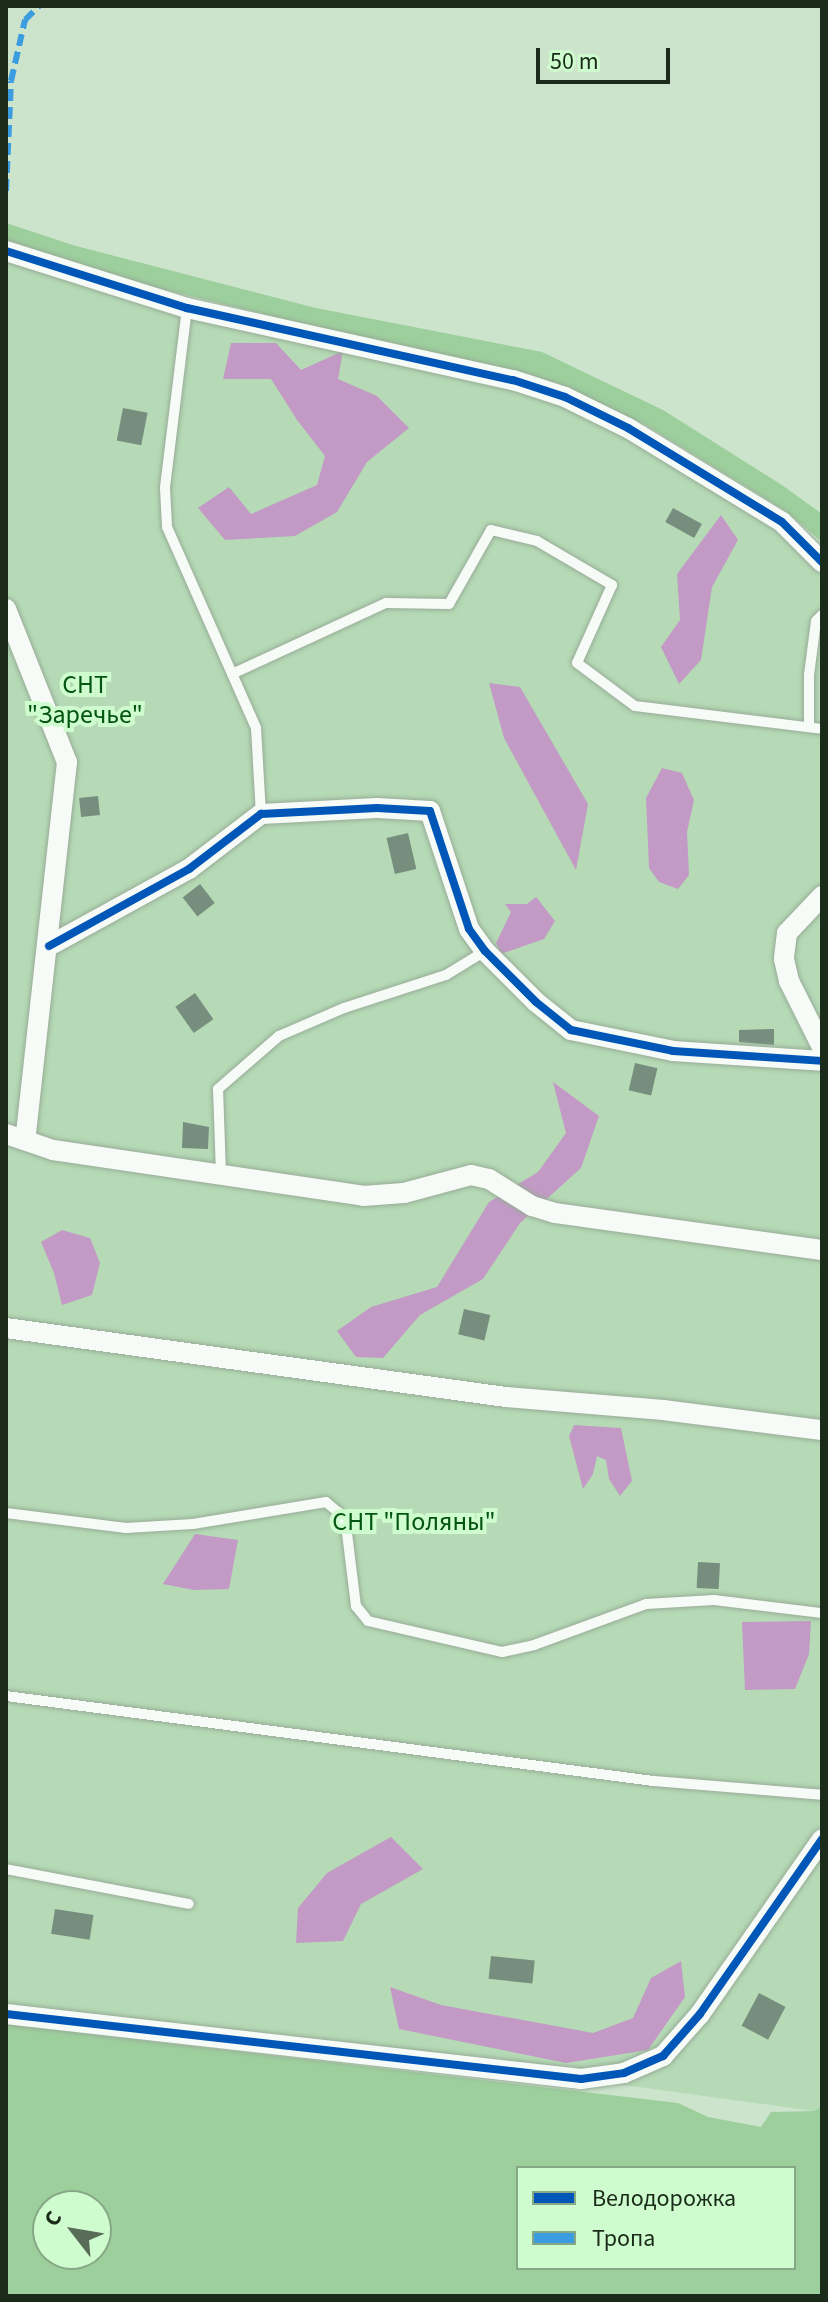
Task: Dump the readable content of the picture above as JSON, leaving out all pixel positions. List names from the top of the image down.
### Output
{
  "parks": ["СНТ \"Заречье\"", "СНТ \"Поляны\""],
  "legend": ["Велодорожка", "Тропа"],
  "scale_bar": "50 m",
  "north": "top left"
}
